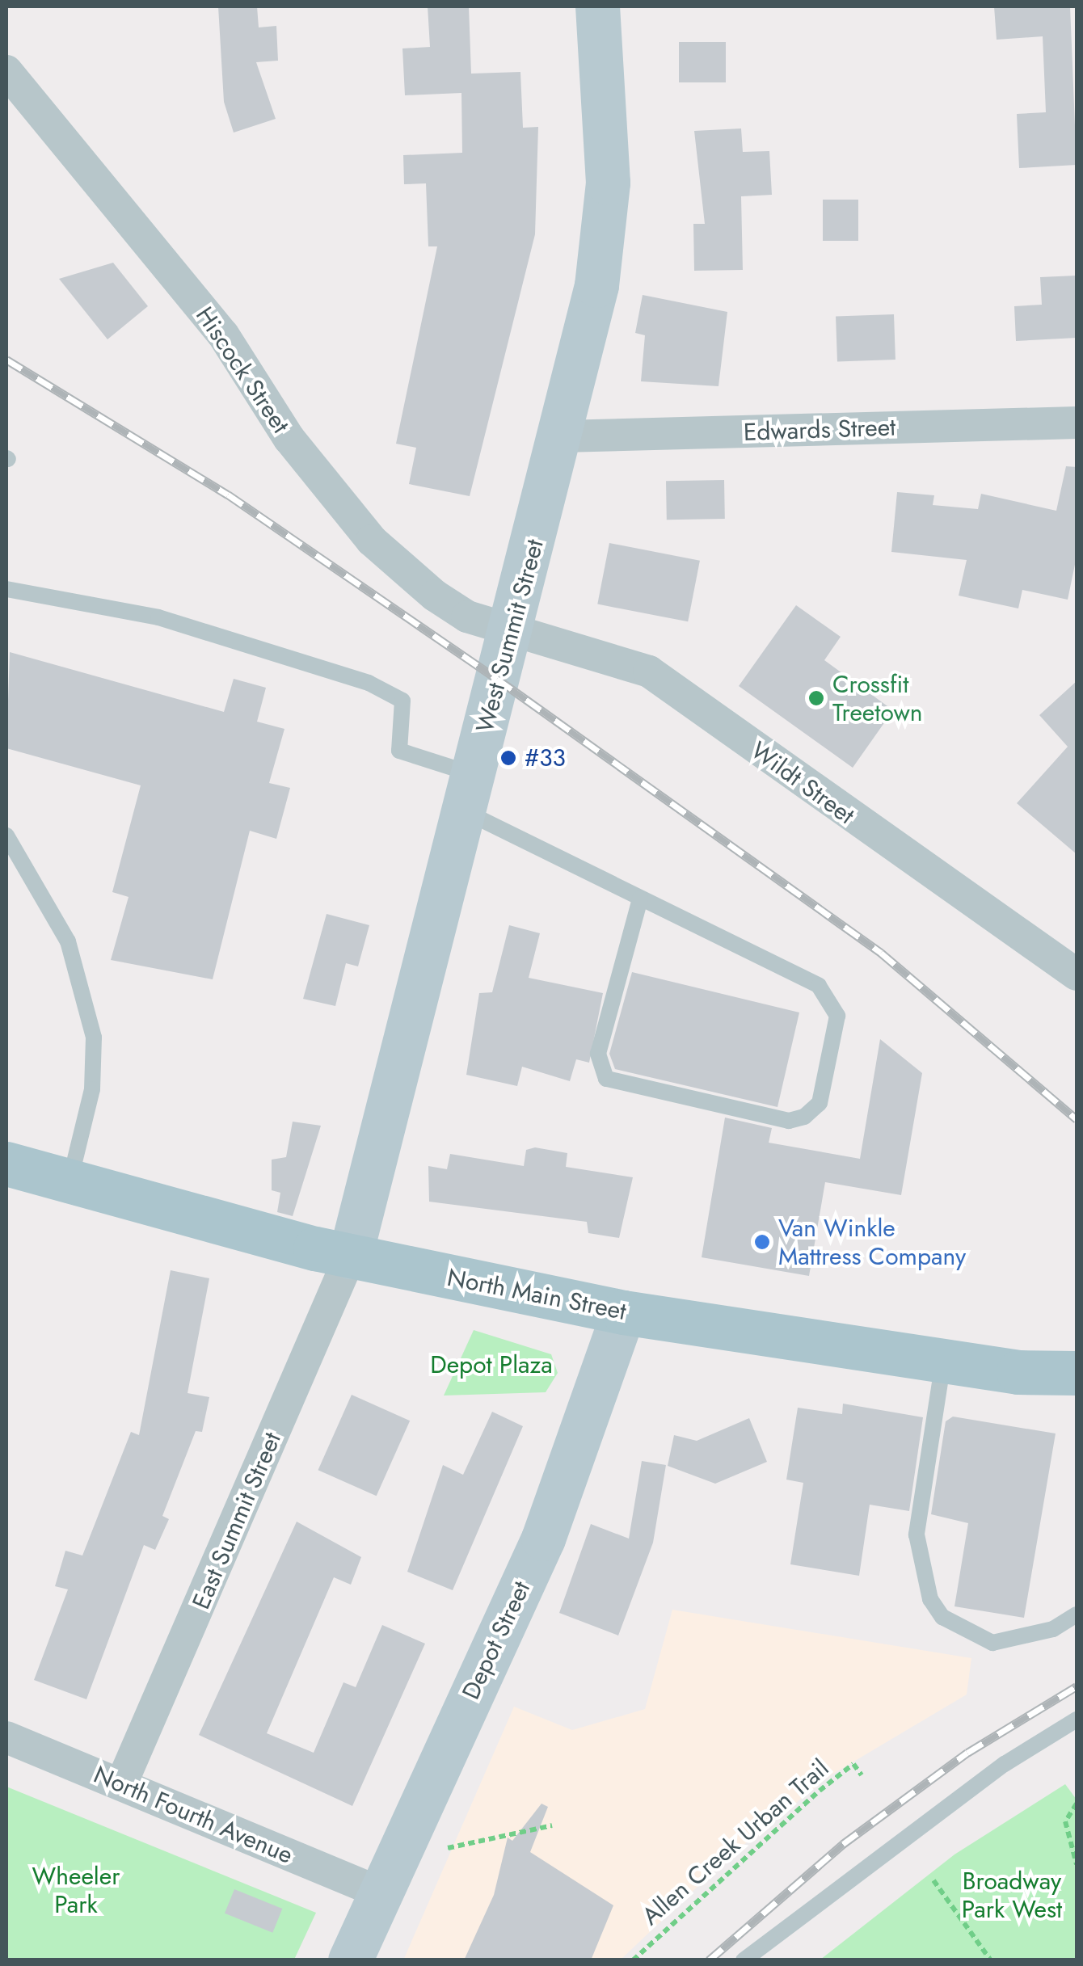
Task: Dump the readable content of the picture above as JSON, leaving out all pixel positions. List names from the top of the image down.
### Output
{
  "streets": {
    "main road": ["North Main Street"],
    "street": [
      "Hiscock Street",
      "Edwards Street",
      "West Summit Street",
      "Wildt Street",
      "East Summit Street",
      "Depot Street",
      "North Fourth Avenue"
    ],
    "path": ["Allen Creek Urban Trail"]
  },
  "crossings": [
    ["Hiscock Street", "West Summit Street"],
    ["Hiscock Street", "Wildt Street"],
    ["Edwards Street", "West Summit Street"],
    ["West Summit Street", "Wildt Street"],
    ["West Summit Street", "North Main Street"],
    ["West Summit Street", "East Summit Street"],
    ["North Main Street", "East Summit Street"],
    ["North Main Street", "Depot Street"],
    ["East Summit Street", "North Fourth Avenue"],
    ["Depot Street", "North Fourth Avenue"]
  ],
  "parks": ["Depot Plaza", "Wheeler Park", "Broadway Park West"],
  "places": ["Crossfit Treetown", "#33", "Van Winkle Mattress Company"]
}
